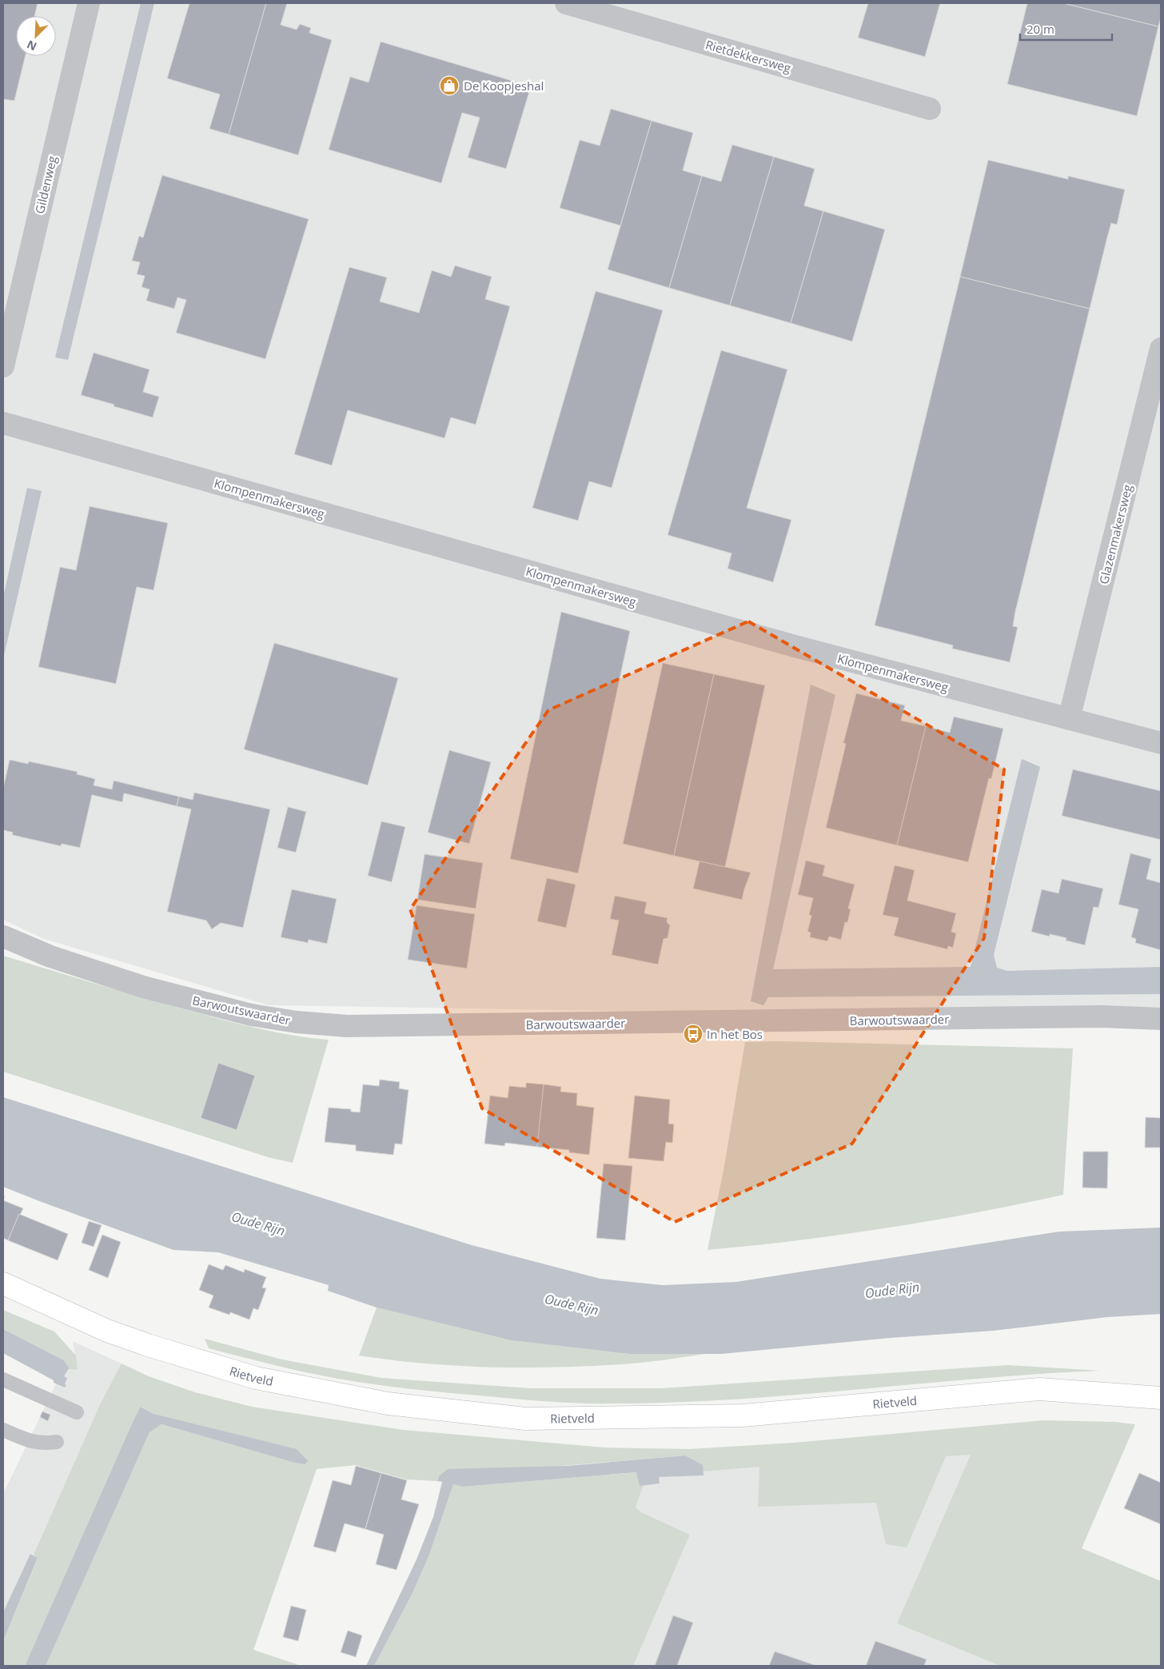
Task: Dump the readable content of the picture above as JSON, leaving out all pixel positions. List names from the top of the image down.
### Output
{
  "streets": {
    "main road": ["Rietveld"],
    "street": [
      "Rietdekkersweg",
      "Gildenweg",
      "Klompenmakersweg",
      "Glazenmakersweg",
      "Barwoutswaarder"
    ]
  },
  "crossings": [
    ["Klompenmakersweg", "Glazenmakersweg"]
  ],
  "water": ["Oude Rijn"],
  "places": {
    "shop": ["De Koopjeshal"],
    "bus stop": ["In het Bos"]
  },
  "scale_bar": "20 m",
  "north": "bottom left"
}
